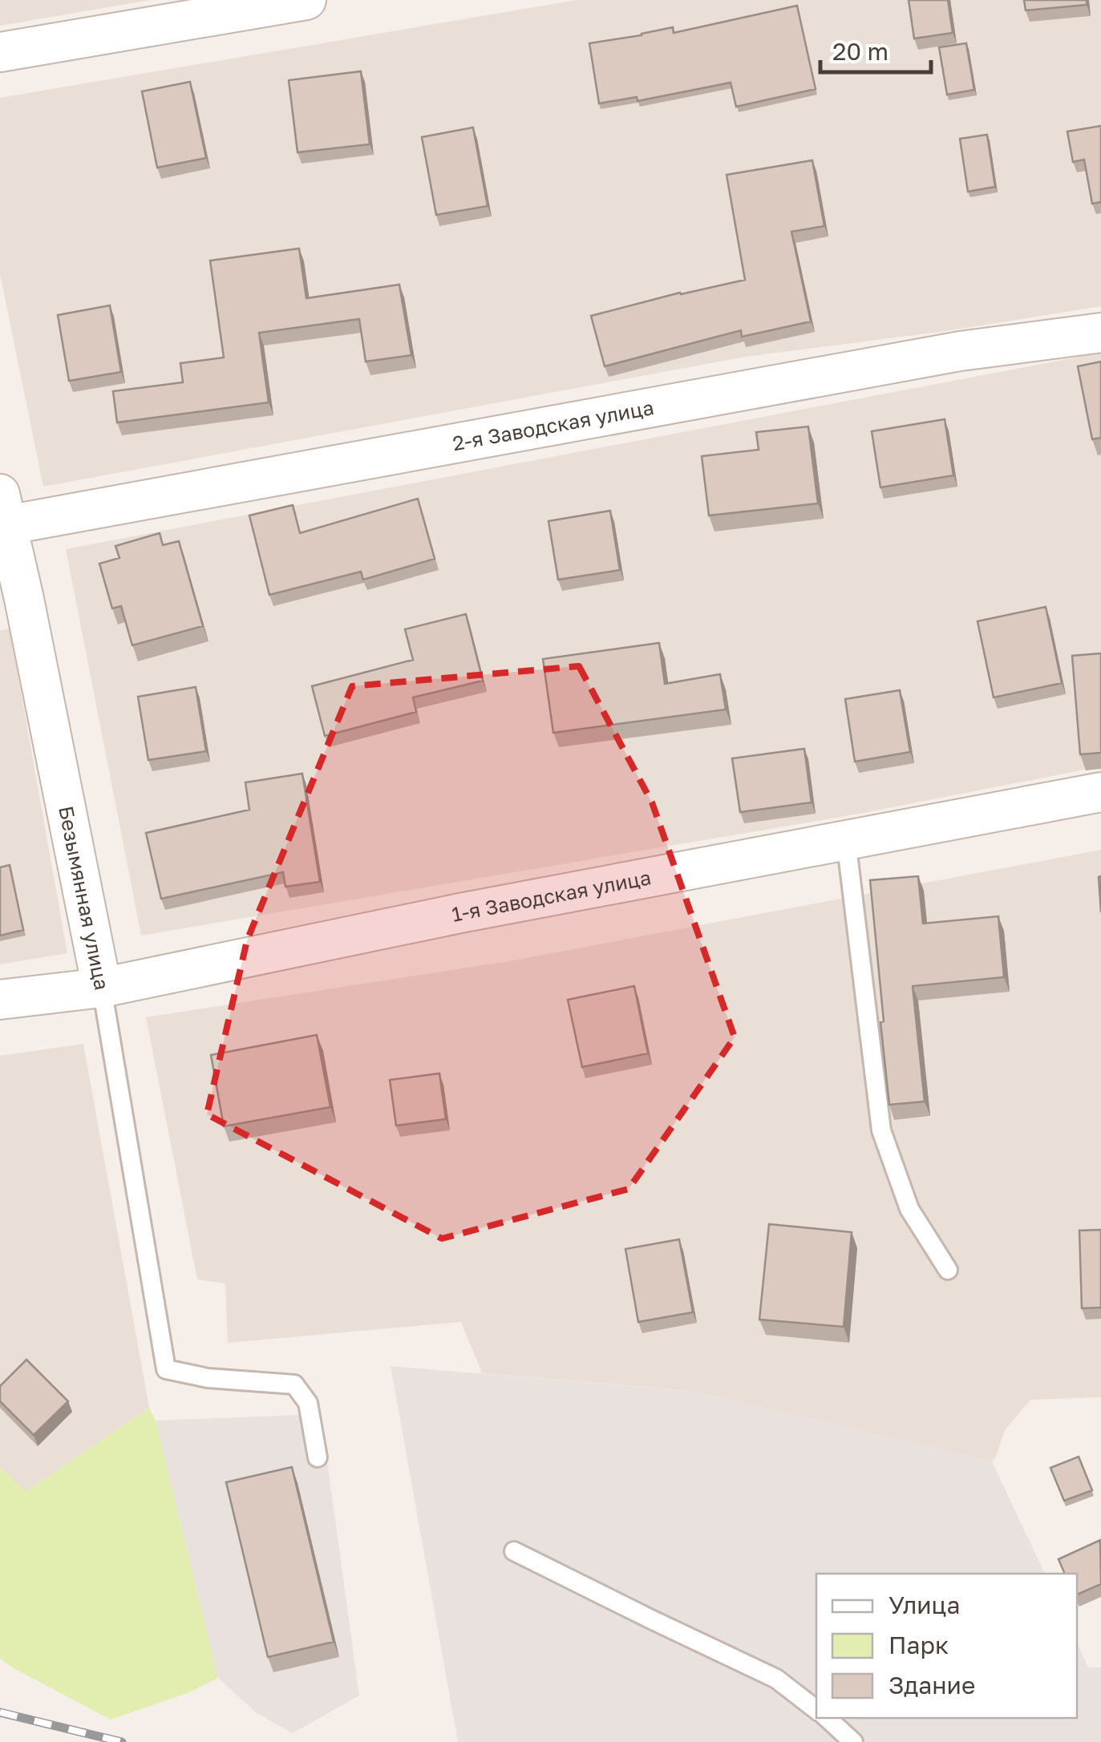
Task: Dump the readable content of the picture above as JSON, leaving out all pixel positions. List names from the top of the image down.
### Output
{
  "streets": {
    "street": ["2-я Заводская улица", "1-я Заводская улица", "Безымянная улица"]
  },
  "crossings": [
    ["2-я Заводская улица", "Безымянная улица"],
    ["1-я Заводская улица", "Безымянная улица"]
  ],
  "legend": ["Улица", "Парк", "Здание"],
  "scale_bar": "20 m"
}
